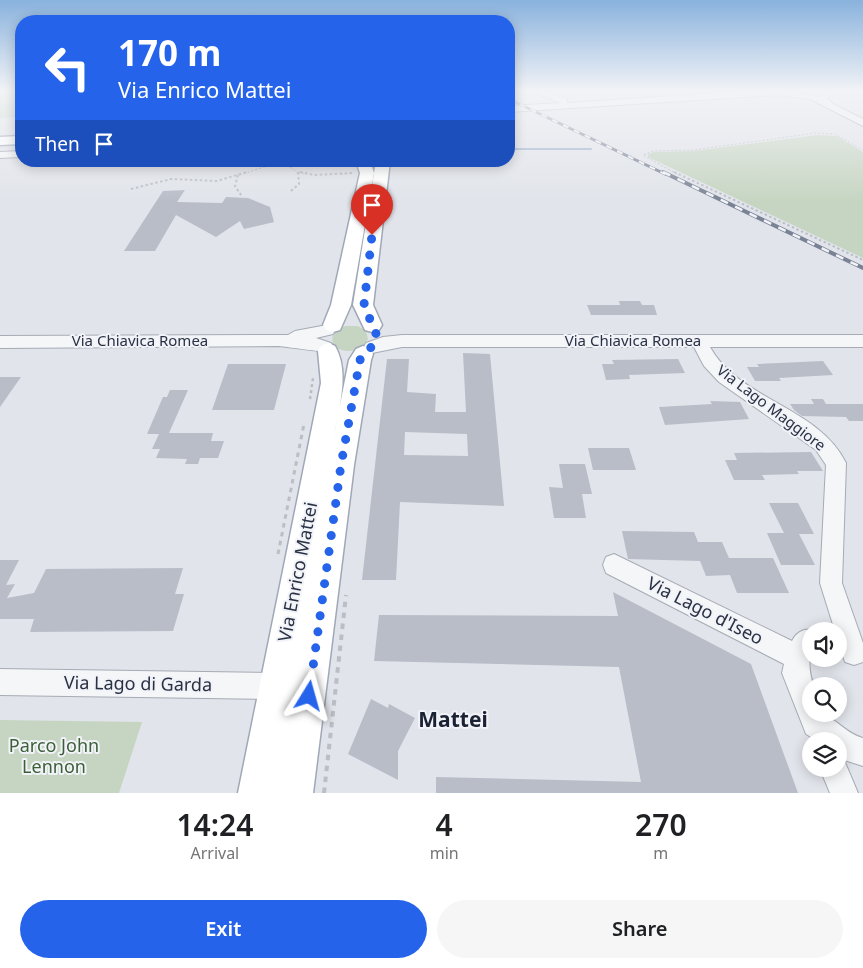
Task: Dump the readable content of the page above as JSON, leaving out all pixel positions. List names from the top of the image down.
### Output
{
  "streets": {
    "main road": ["Via Enrico Mattei"],
    "street": [
      "Via Chiavica Romea",
      "Via Lago Maggiore",
      "Via Lago d'Iseo",
      "Via Lago di Garda"
    ]
  },
  "crossings": [
    ["Via Chiavica Romea", "Via Lago Maggiore"],
    ["Via Chiavica Romea", "Via Enrico Mattei"],
    ["Via Enrico Mattei", "Via Lago di Garda"]
  ],
  "districts": ["Mattei"],
  "parks": ["Parco John Lennon"],
  "page": {
    "turn": ["170 m", "Via Enrico Mattei"],
    "then": "Then",
    "eta": [
      "14:24",
      "Arrival",
      "4",
      "min",
      "270",
      "m"
    ],
    "buttons": ["Exit", "Share"]
  }
}
